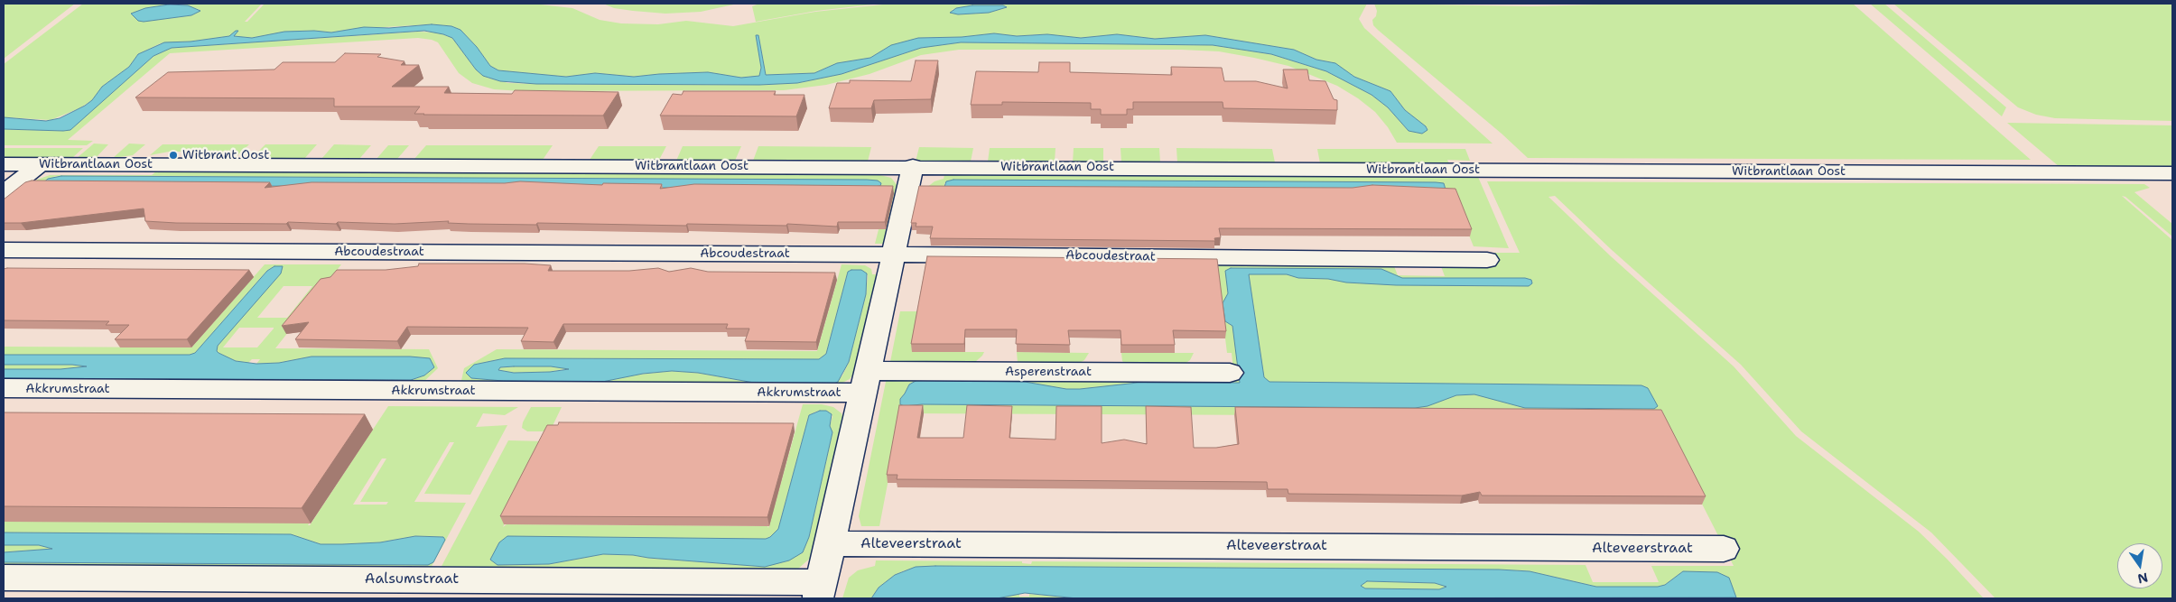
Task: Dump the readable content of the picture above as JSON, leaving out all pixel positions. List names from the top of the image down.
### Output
{
  "streets": {
    "street": [
      "Witbrantlaan Oost",
      "Abcoudestraat",
      "Asperenstraat",
      "Akkrumstraat",
      "Alteveerstraat",
      "Aalsumstraat"
    ]
  },
  "crossings": [
    ["Asperenstraat", "Akkrumstraat"]
  ],
  "places": ["Witbrant Oost"],
  "north": "bottom"
}
